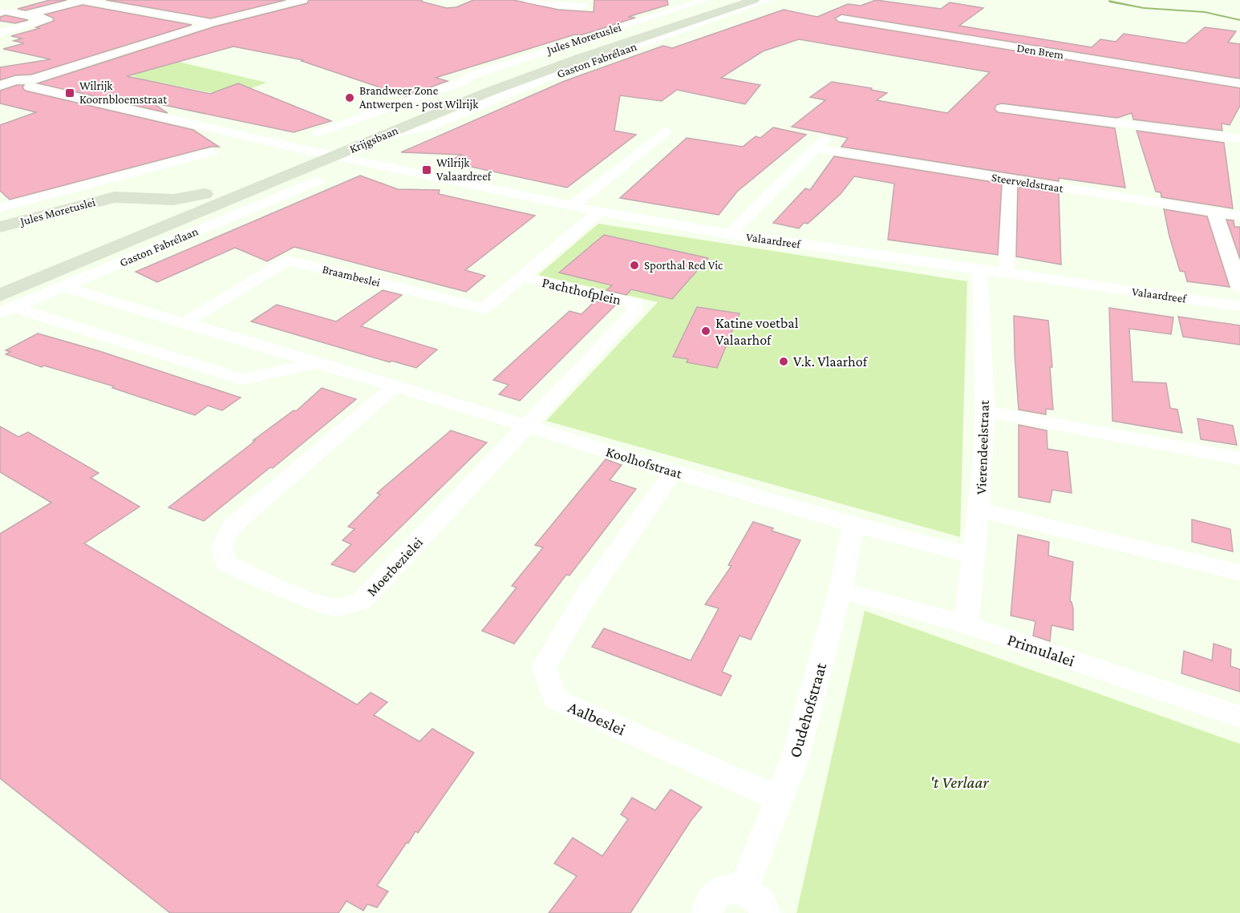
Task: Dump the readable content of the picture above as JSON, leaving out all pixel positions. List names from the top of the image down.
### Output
{
  "streets": {
    "main road": ["Jules Moretuslei", "Krijgsbaan"],
    "street": [
      "Den Brem",
      "Gaston Fabrélaan",
      "Steerveldstraat",
      "Valaardreef",
      "Braambeslei",
      "Pachthofplein",
      "Vierendeelstraat",
      "Koolhofstraat",
      "Moerbezielei",
      "Primulalei",
      "Oudehofstraat",
      "Aalbeslei"
    ]
  },
  "crossings": [
    ["Jules Moretuslei", "Krijgsbaan"],
    ["Gaston Fabrélaan", "Krijgsbaan"],
    ["Gaston Fabrélaan", "Koolhofstraat"],
    ["Krijgsbaan", "Valaardreef"],
    ["Krijgsbaan", "Koolhofstraat"],
    ["Valaardreef", "Pachthofplein"],
    ["Valaardreef", "Vierendeelstraat"],
    ["Braambeslei", "Pachthofplein"],
    ["Braambeslei", "Koolhofstraat"],
    ["Pachthofplein", "Koolhofstraat"],
    ["Pachthofplein", "Moerbezielei"],
    ["Vierendeelstraat", "Koolhofstraat"],
    ["Vierendeelstraat", "Primulalei"],
    ["Koolhofstraat", "Moerbezielei"],
    ["Koolhofstraat", "Oudehofstraat"],
    ["Koolhofstraat", "Aalbeslei"],
    ["Primulalei", "Oudehofstraat"],
    ["Oudehofstraat", "Aalbeslei"]
  ],
  "parks": ["'t Verlaar"],
  "places": {
    "transit": ["Wilrijk Koornbloemstraat", "Wilrijk Valaardreef"],
    "other": [
      "Brandweer Zone Antwerpen - post Wilrijk",
      "Sporthal Red Vic",
      "Katine voetbal Valaarhof",
      "V.k. Vlaarhof"
    ]
  }
}
